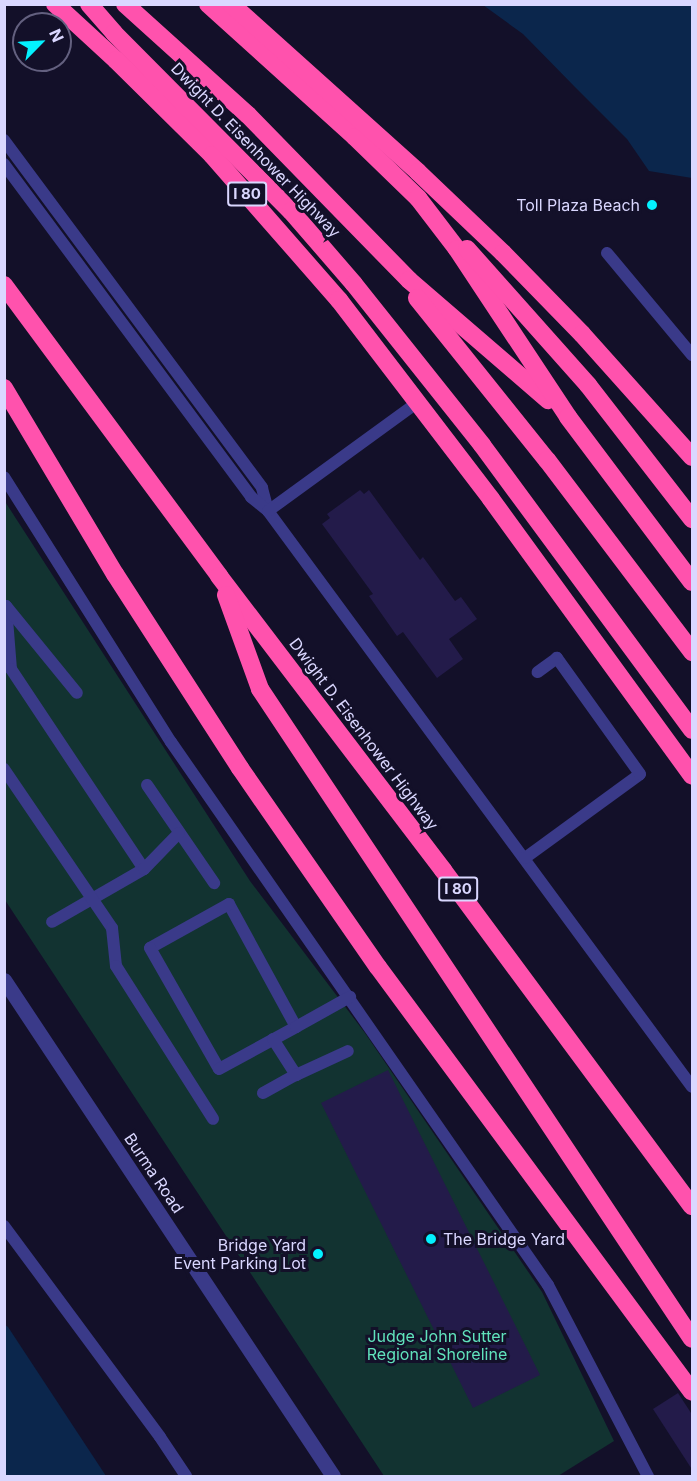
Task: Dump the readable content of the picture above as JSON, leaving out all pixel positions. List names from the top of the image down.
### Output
{
  "streets": {
    "highway": ["Dwight D. Eisenhower Highway", "I 80"],
    "street": ["Burma Road"]
  },
  "parks": ["Judge John Sutter Regional Shoreline"],
  "places": ["Toll Plaza Beach", "The Bridge Yard", "Bridge Yard Event Parking Lot"],
  "north": "top right"
}
